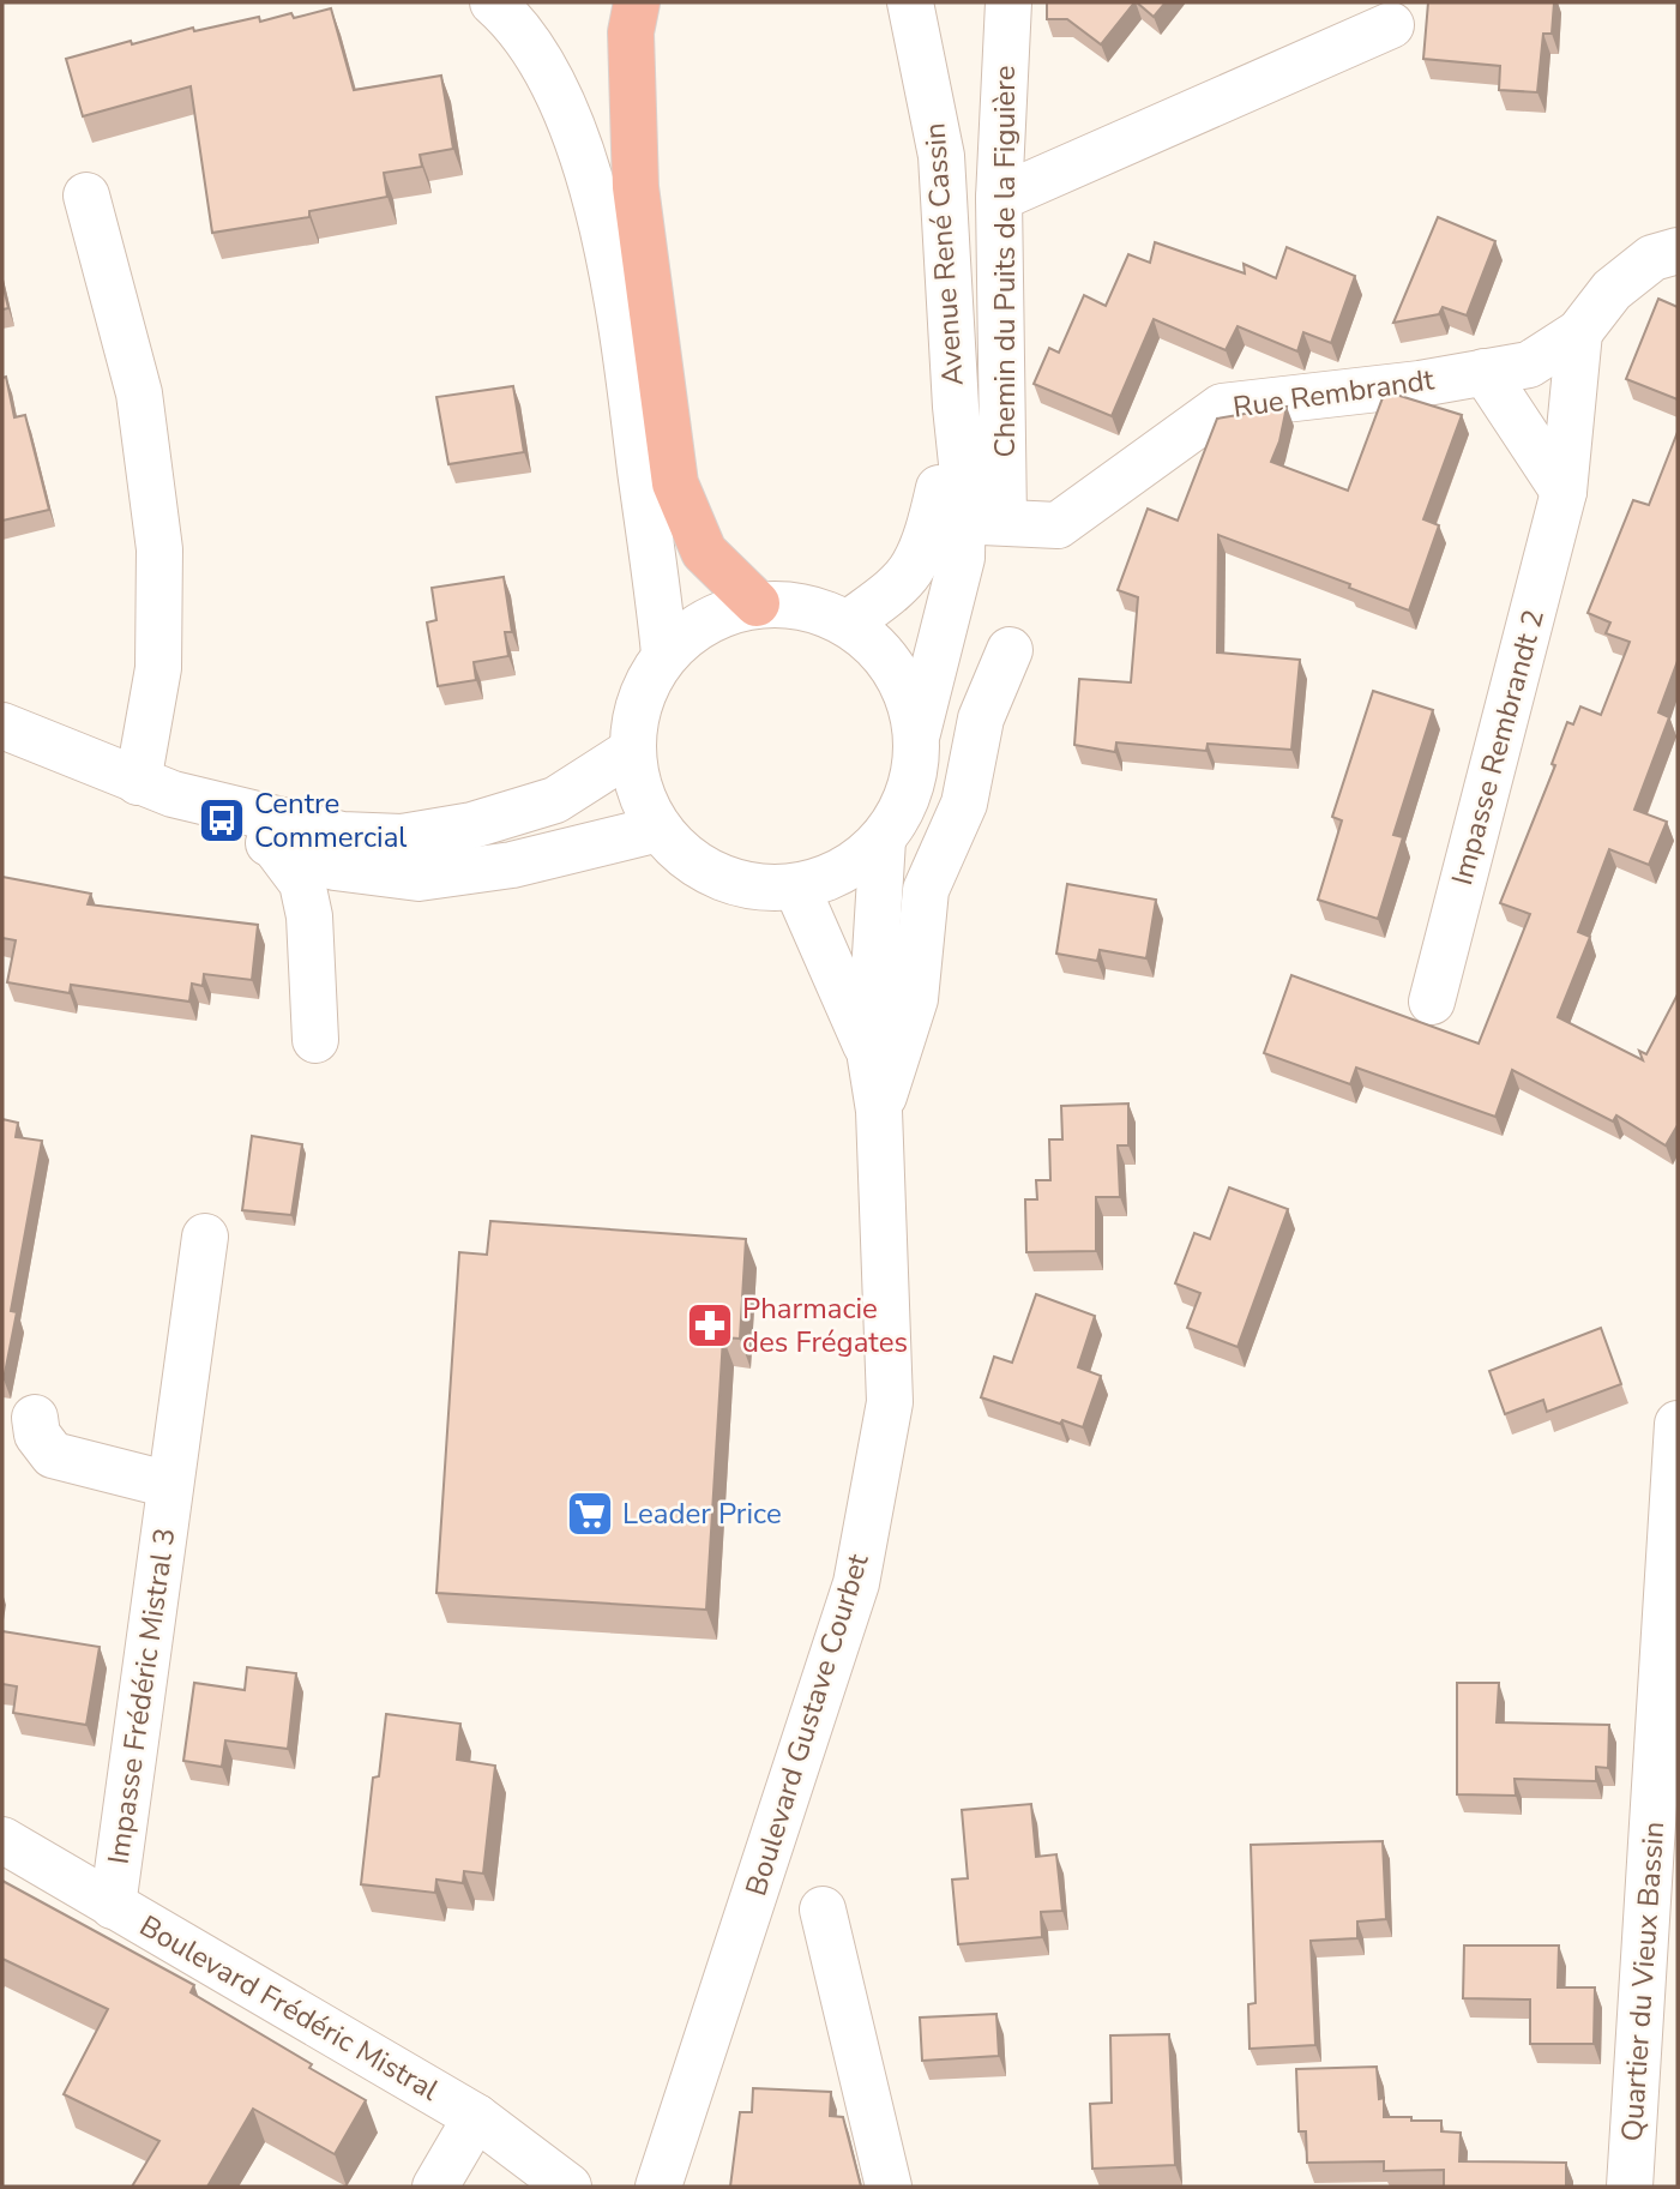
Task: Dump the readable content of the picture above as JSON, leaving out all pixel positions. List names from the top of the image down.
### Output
{
  "streets": {
    "street": [
      "Avenue René Cassin",
      "Chemin du Puits de la Figuière",
      "Rue Rembrandt",
      "Impasse Rembrandt 2",
      "Impasse Frédéric Mistral 3",
      "Boulevard Gustave Courbet",
      "Quartier du Vieux Bassin",
      "Boulevard Frédéric Mistral"
    ]
  },
  "crossings": [
    ["Avenue René Cassin", "Chemin du Puits de la Figuière"],
    ["Avenue René Cassin", "Rue Rembrandt"],
    ["Avenue René Cassin", "Boulevard Gustave Courbet"],
    ["Chemin du Puits de la Figuière", "Rue Rembrandt"],
    ["Rue Rembrandt", "Impasse Rembrandt 2"],
    ["Impasse Frédéric Mistral 3", "Boulevard Frédéric Mistral"]
  ],
  "places": {
    "bus stop": ["Centre Commercial"],
    "pharmacy": ["Pharmacie des Frégates"],
    "supermarket": ["Leader Price"]
  }
}
